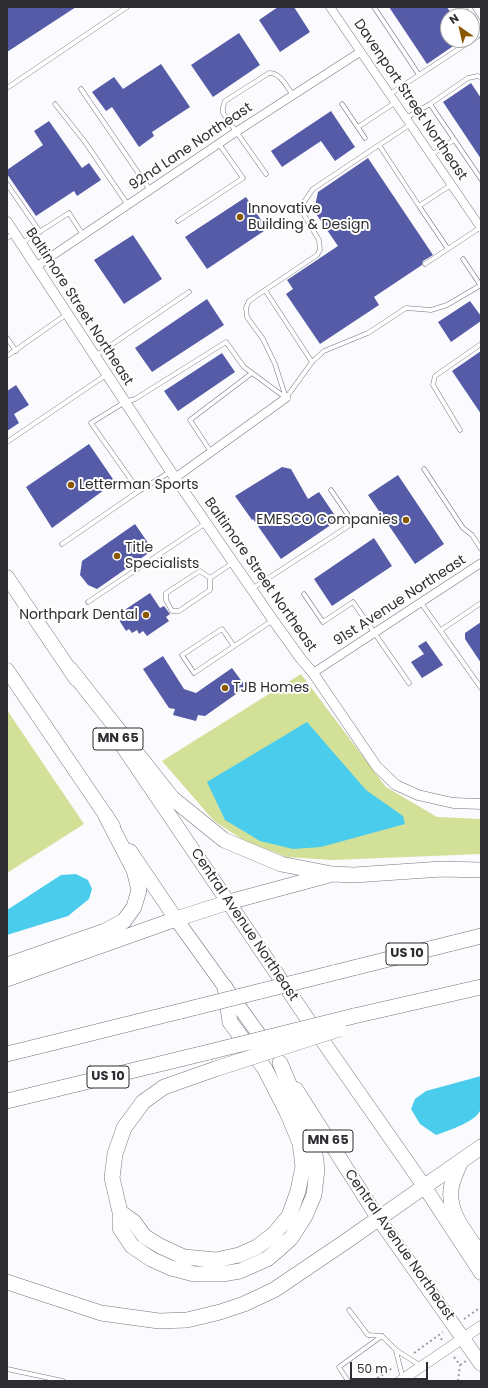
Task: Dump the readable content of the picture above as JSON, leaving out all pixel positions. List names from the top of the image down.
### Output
{
  "streets": {
    "highway": ["MN 65", "Central Avenue Northeast", "US 10"],
    "street": [
      "Davenport Street Northeast",
      "92nd Lane Northeast",
      "Baltimore Street Northeast",
      "91st Avenue Northeast"
    ]
  },
  "crossings": [
    ["Davenport Street Northeast", "92nd Lane Northeast"],
    ["92nd Lane Northeast", "Baltimore Street Northeast"],
    ["Baltimore Street Northeast", "91st Avenue Northeast"]
  ],
  "places": [
    "Innovative Building & Design",
    "Letterman Sports",
    "EMESCO Companies",
    "Title Specialists",
    "Northpark Dental",
    "TJB Homes"
  ],
  "scale_bar": "50 m",
  "north": "top left"
}
